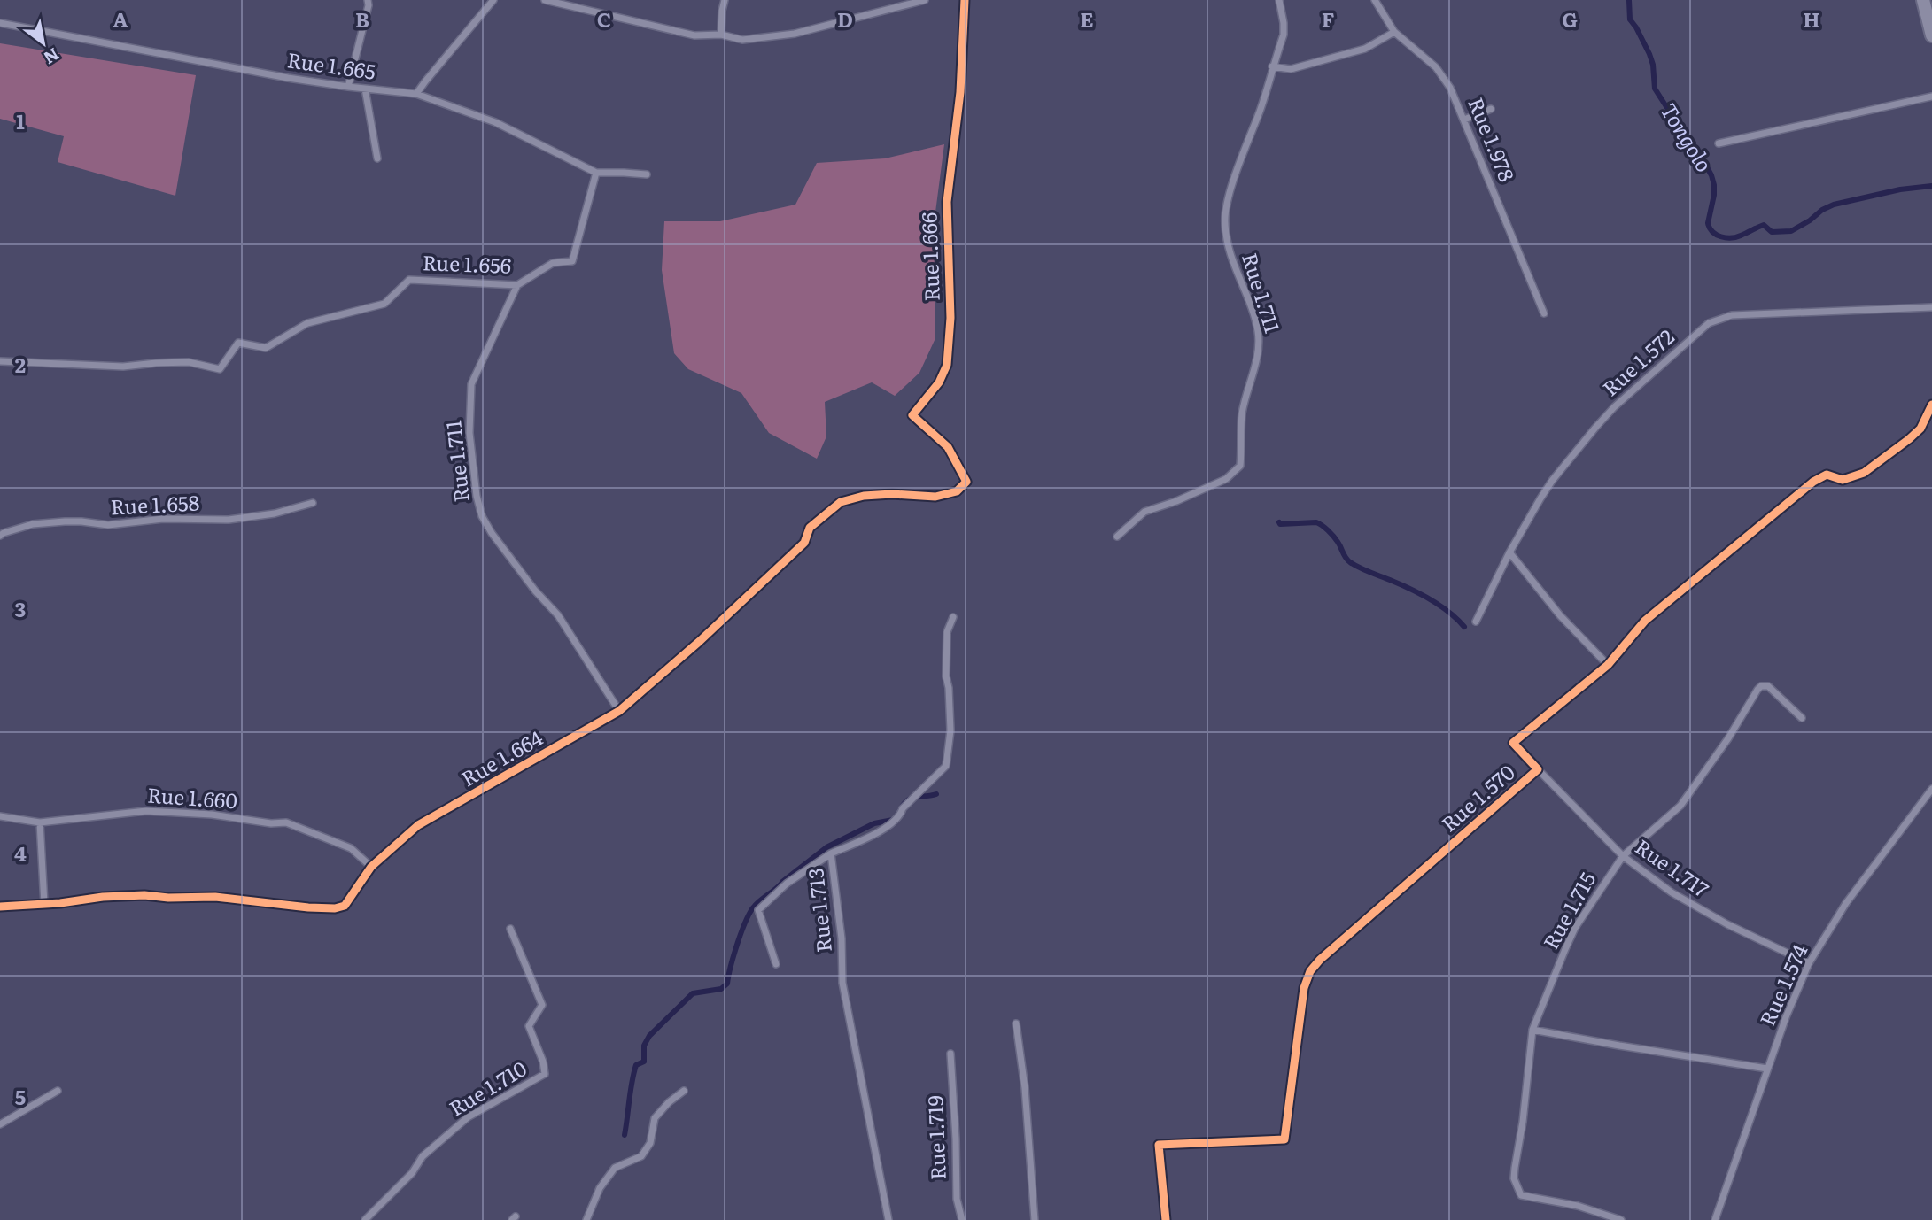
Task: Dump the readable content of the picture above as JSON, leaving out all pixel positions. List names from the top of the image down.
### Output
{
  "streets": {
    "street": [
      "Rue 1.665",
      "Rue 1.978",
      "Rue 1.666",
      "Rue 1.656",
      "Rue 1.711",
      "Rue 1.572",
      "Rue 1.658",
      "Rue 1.664",
      "Rue 1.660",
      "Rue 1.570",
      "Rue 1.717",
      "Rue 1.713",
      "Rue 1.715",
      "Rue 1.574",
      "Rue 1.710",
      "Rue 1.719"
    ]
  },
  "crossings": [
    ["Rue 1.665", "Rue 1.656"],
    ["Rue 1.666", "Rue 1.664"],
    ["Rue 1.656", "Rue 1.711"],
    ["Rue 1.711", "Rue 1.664"],
    ["Rue 1.664", "Rue 1.660"],
    ["Rue 1.570", "Rue 1.717"],
    ["Rue 1.717", "Rue 1.715"],
    ["Rue 1.717", "Rue 1.574"]
  ],
  "water": ["Tongolo"],
  "north": "bottom right",
  "grid": {
    "columns": [
      "A",
      "B",
      "C",
      "D",
      "E",
      "F",
      "G",
      "H"
    ],
    "rows": [
      "1",
      "2",
      "3",
      "4",
      "5"
    ]
  }
}
